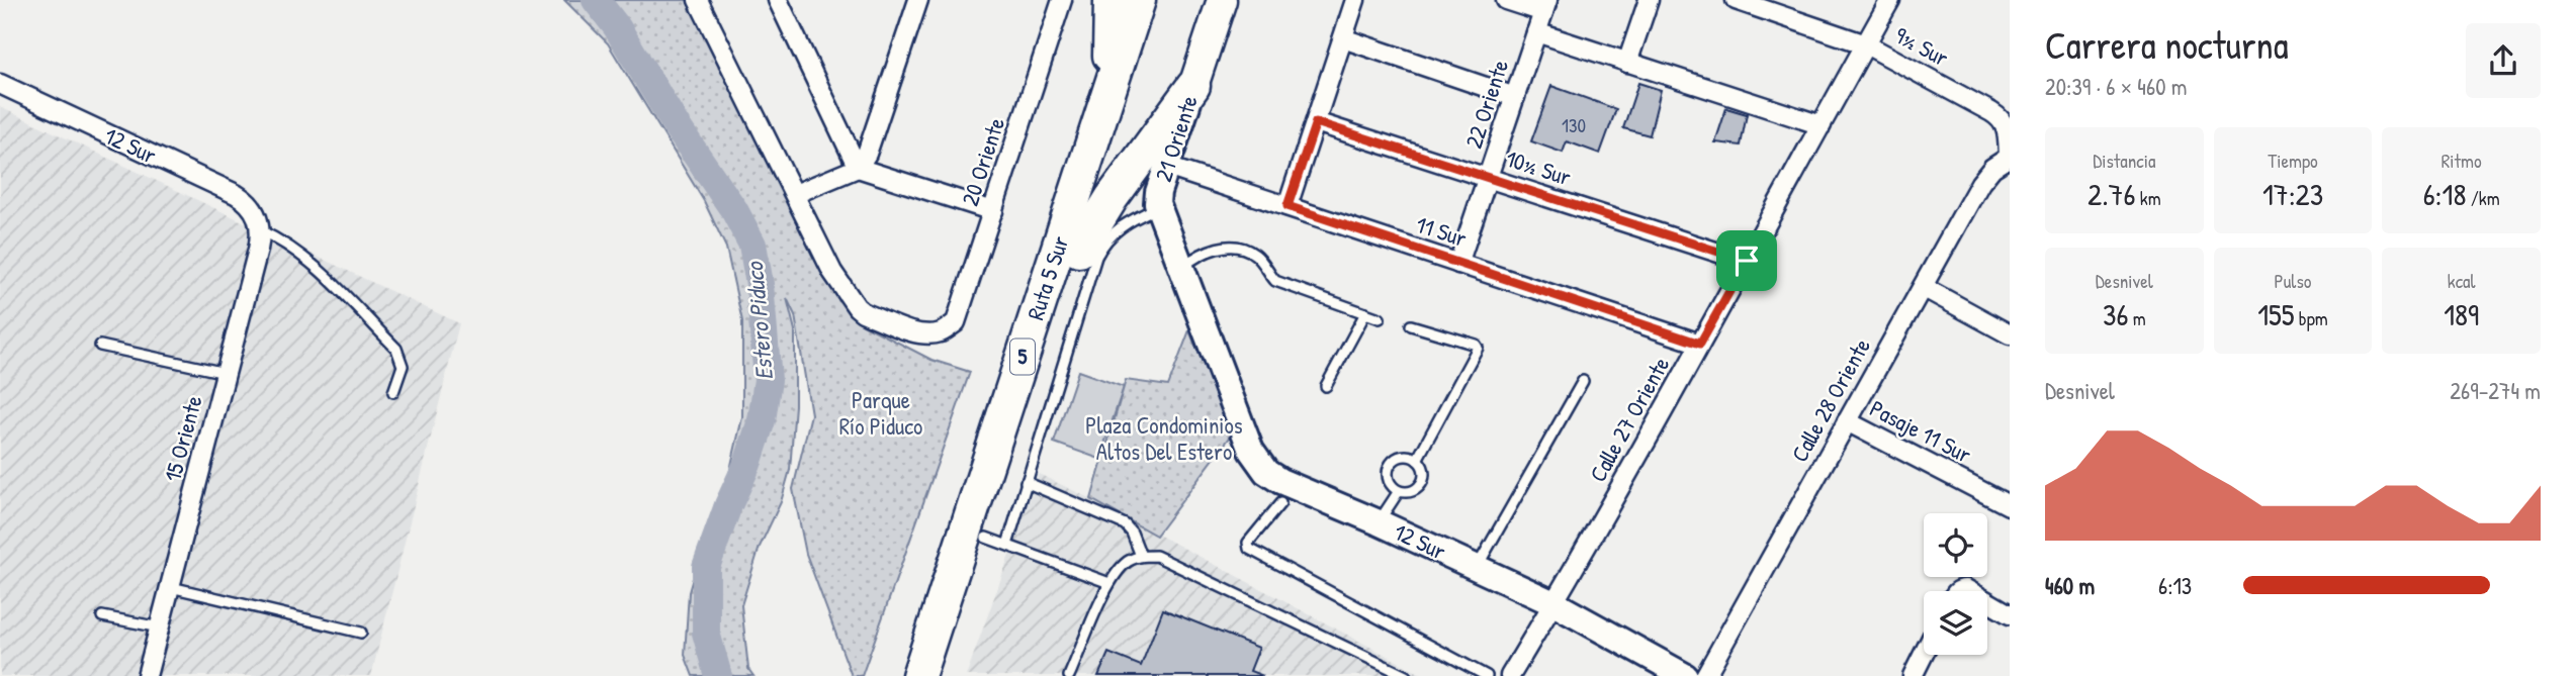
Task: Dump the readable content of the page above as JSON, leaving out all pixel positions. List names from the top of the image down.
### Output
{
  "streets": {
    "highway": ["Ruta 5 Sur", "5"],
    "main road": ["21 Oriente"],
    "street": [
      "9½ Sur",
      "22 Oriente",
      "12 Sur",
      "20 Oriente",
      "10½ Sur",
      "11 Sur",
      "Calle 28 Oriente",
      "Calle 27 Oriente",
      "Pasaje 11 Sur",
      "15 Oriente"
    ]
  },
  "crossings": [
    ["9½ Sur", "Calle 28 Oriente"],
    ["9½ Sur", "Calle 27 Oriente"],
    ["22 Oriente", "10½ Sur"],
    ["22 Oriente", "11 Sur"],
    ["21 Oriente", "12 Sur"],
    ["21 Oriente", "11 Sur"],
    ["12 Sur", "Calle 27 Oriente"],
    ["12 Sur", "15 Oriente"],
    ["10½ Sur", "Calle 27 Oriente"],
    ["11 Sur", "Calle 27 Oriente"],
    ["Calle 28 Oriente", "Pasaje 11 Sur"]
  ],
  "water": ["Estero Piduco"],
  "parks": ["Parque Río Piduco", "Plaza Condominios Altos Del Estero"],
  "house_numbers": ["130"],
  "page": {
    "heading": ["Carrera nocturna", "20:39 · 6 × 460 m"],
    "stats": [
      ["Distancia", "2.76 km"],
      ["Tiempo", "17:23"],
      ["Ritmo", "6:18 /km"],
      ["Desnivel", "36 m"],
      ["Pulso", "155 bpm"],
      ["kcal", "189"]
    ],
    "chart": ["Desnivel", "269–274 m"],
    "list": [
      {
        "name": "460 m",
        "note": "6:13"
      }
    ]
  }
}
